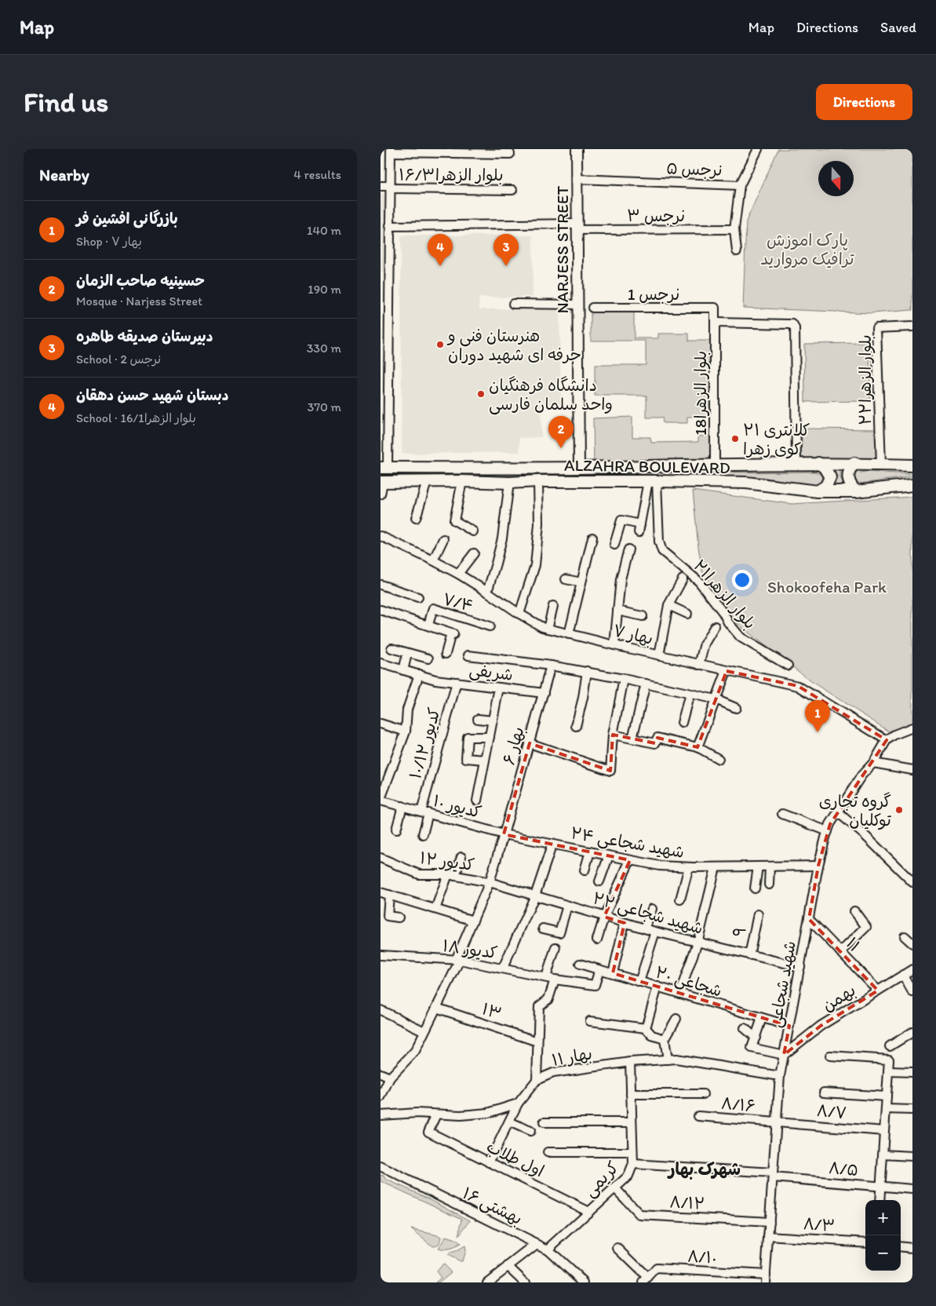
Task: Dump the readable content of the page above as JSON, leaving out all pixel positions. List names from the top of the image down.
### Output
{
  "streets": {
    "main road": ["ALZAHRA BOULEVARD"],
    "street": [
      "نرجس ۵",
      "بلوار الزهرا۱۶/۳",
      "نرجس ۳",
      "NARJESS STREET",
      "1 نرجس",
      "بلوار الزهرا۲۲",
      "18بلوار الزهرا",
      "بلوار الزهرا۲۱",
      "۷/۴",
      "بهار ۷",
      "شریفی",
      "کدیور ۱۰/۱۲",
      "بهار ۶",
      "کدیور ۱۰",
      "شهید شجاعی ۲۴",
      "کدیور ۱۲",
      "شهید شجاعی ۲۲",
      "۹",
      "۱۱",
      "کدیور ۱۸",
      "شجاعی ۲۰",
      "شهید شجاعی",
      "بهمن",
      "۱۳",
      "بهار ۱۱",
      "۸/۱۶",
      "۸/۷",
      "اول طلاب",
      "۸/۵",
      "کریمی",
      "۸/۱۲",
      "۱۶ بهشتی",
      "۸/۳",
      "۸/۱۰"
    ]
  },
  "crossings": [
    ["نرجس ۵", "NARJESS STREET"],
    ["نرجس ۳", "NARJESS STREET"],
    ["NARJESS STREET", "ALZAHRA BOULEVARD"],
    ["1 نرجس", "18بلوار الزهرا"],
    ["بلوار الزهرا۲۲", "ALZAHRA BOULEVARD"],
    ["18بلوار الزهرا", "ALZAHRA BOULEVARD"],
    ["ALZAHRA BOULEVARD", "بلوار الزهرا۲۱"],
    ["بهار ۷", "شهید شجاعی"],
    ["شریفی", "کدیور ۱۰/۱۲"],
    ["شریفی", "بهار ۶"],
    ["کدیور ۱۰/۱۲", "کدیور ۱۰"],
    ["بهار ۶", "کدیور ۱۰"],
    ["بهار ۶", "شهید شجاعی ۲۴"],
    ["بهار ۶", "کدیور ۱۲"],
    ["بهار ۶", "شهید شجاعی ۲۲"],
    ["بهار ۶", "کدیور ۱۸"],
    ["بهار ۶", "۱۳"],
    ["کدیور ۱۰", "شهید شجاعی ۲۴"],
    ["شهید شجاعی ۲۴", "شهید شجاعی"],
    ["کدیور ۱۲", "شهید شجاعی ۲۲"],
    ["شهید شجاعی ۲۲", "۹"],
    ["شهید شجاعی ۲۲", "شهید شجاعی"],
    ["۱۱", "شهید شجاعی"],
    ["۱۱", "بهمن"],
    ["کدیور ۱۸", "شجاعی ۲۰"],
    ["شجاعی ۲۰", "شهید شجاعی"],
    ["شهید شجاعی", "بهمن"],
    ["شهید شجاعی", "بهار ۱۱"],
    ["شهید شجاعی", "۸/۱۶"],
    ["شهید شجاعی", "۸/۷"],
    ["شهید شجاعی", "۸/۵"],
    ["شهید شجاعی", "۸/۱۲"],
    ["شهید شجاعی", "۸/۳"],
    ["شهید شجاعی", "۸/۱۰"],
    ["بهار ۱۱", "اول طلاب"],
    ["بهار ۱۱", "کریمی"],
    ["۸/۱۶", "۸/۷"],
    ["اول طلاب", "کریمی"],
    ["۸/۵", "کریمی"],
    ["کریمی", "۸/۱۲"],
    ["کریمی", "۱۶ بهشتی"]
  ],
  "districts": ["شهرک بهار"],
  "parks": ["پارک اموزش ترافیک مروارید", "Shokoofeha Park"],
  "places": [
    "هنرستان فنی و حرفه ای شهید دوران",
    "دانشگاه فرهنگیان واحد سلمان فارسی",
    "کلانتری ۲۱ کوی زهرا",
    "گروه تجاری توکلیان"
  ],
  "north": "bottom",
  "page": {
    "header": "Map",
    "nav": ["Map", "Directions", "Saved"],
    "buttons": "Directions",
    "title": "Find us",
    "heading": ["Nearby", "4 results"],
    "list": [
      {
        "mark": "1",
        "name": "بازرگانی افشین فر",
        "note": "Shop · بهار ۷",
        "value": "140 m"
      },
      {
        "mark": "2",
        "name": "حسینیه صاحب الزمان",
        "note": "Mosque · Narjess Street",
        "value": "190 m"
      },
      {
        "mark": "3",
        "name": "دبیرستان صدیقه طاهره",
        "note": "School · 2 نرجس",
        "value": "330 m"
      },
      {
        "mark": "4",
        "name": "دبستان شهید حسن دهقان",
        "note": "School · بلوار الزهرا16/1",
        "value": "370 m"
      }
    ],
    "pins": [
      "3",
      "4",
      "2",
      "1"
    ],
    "map_buttons": ["+", "−"]
  }
}
